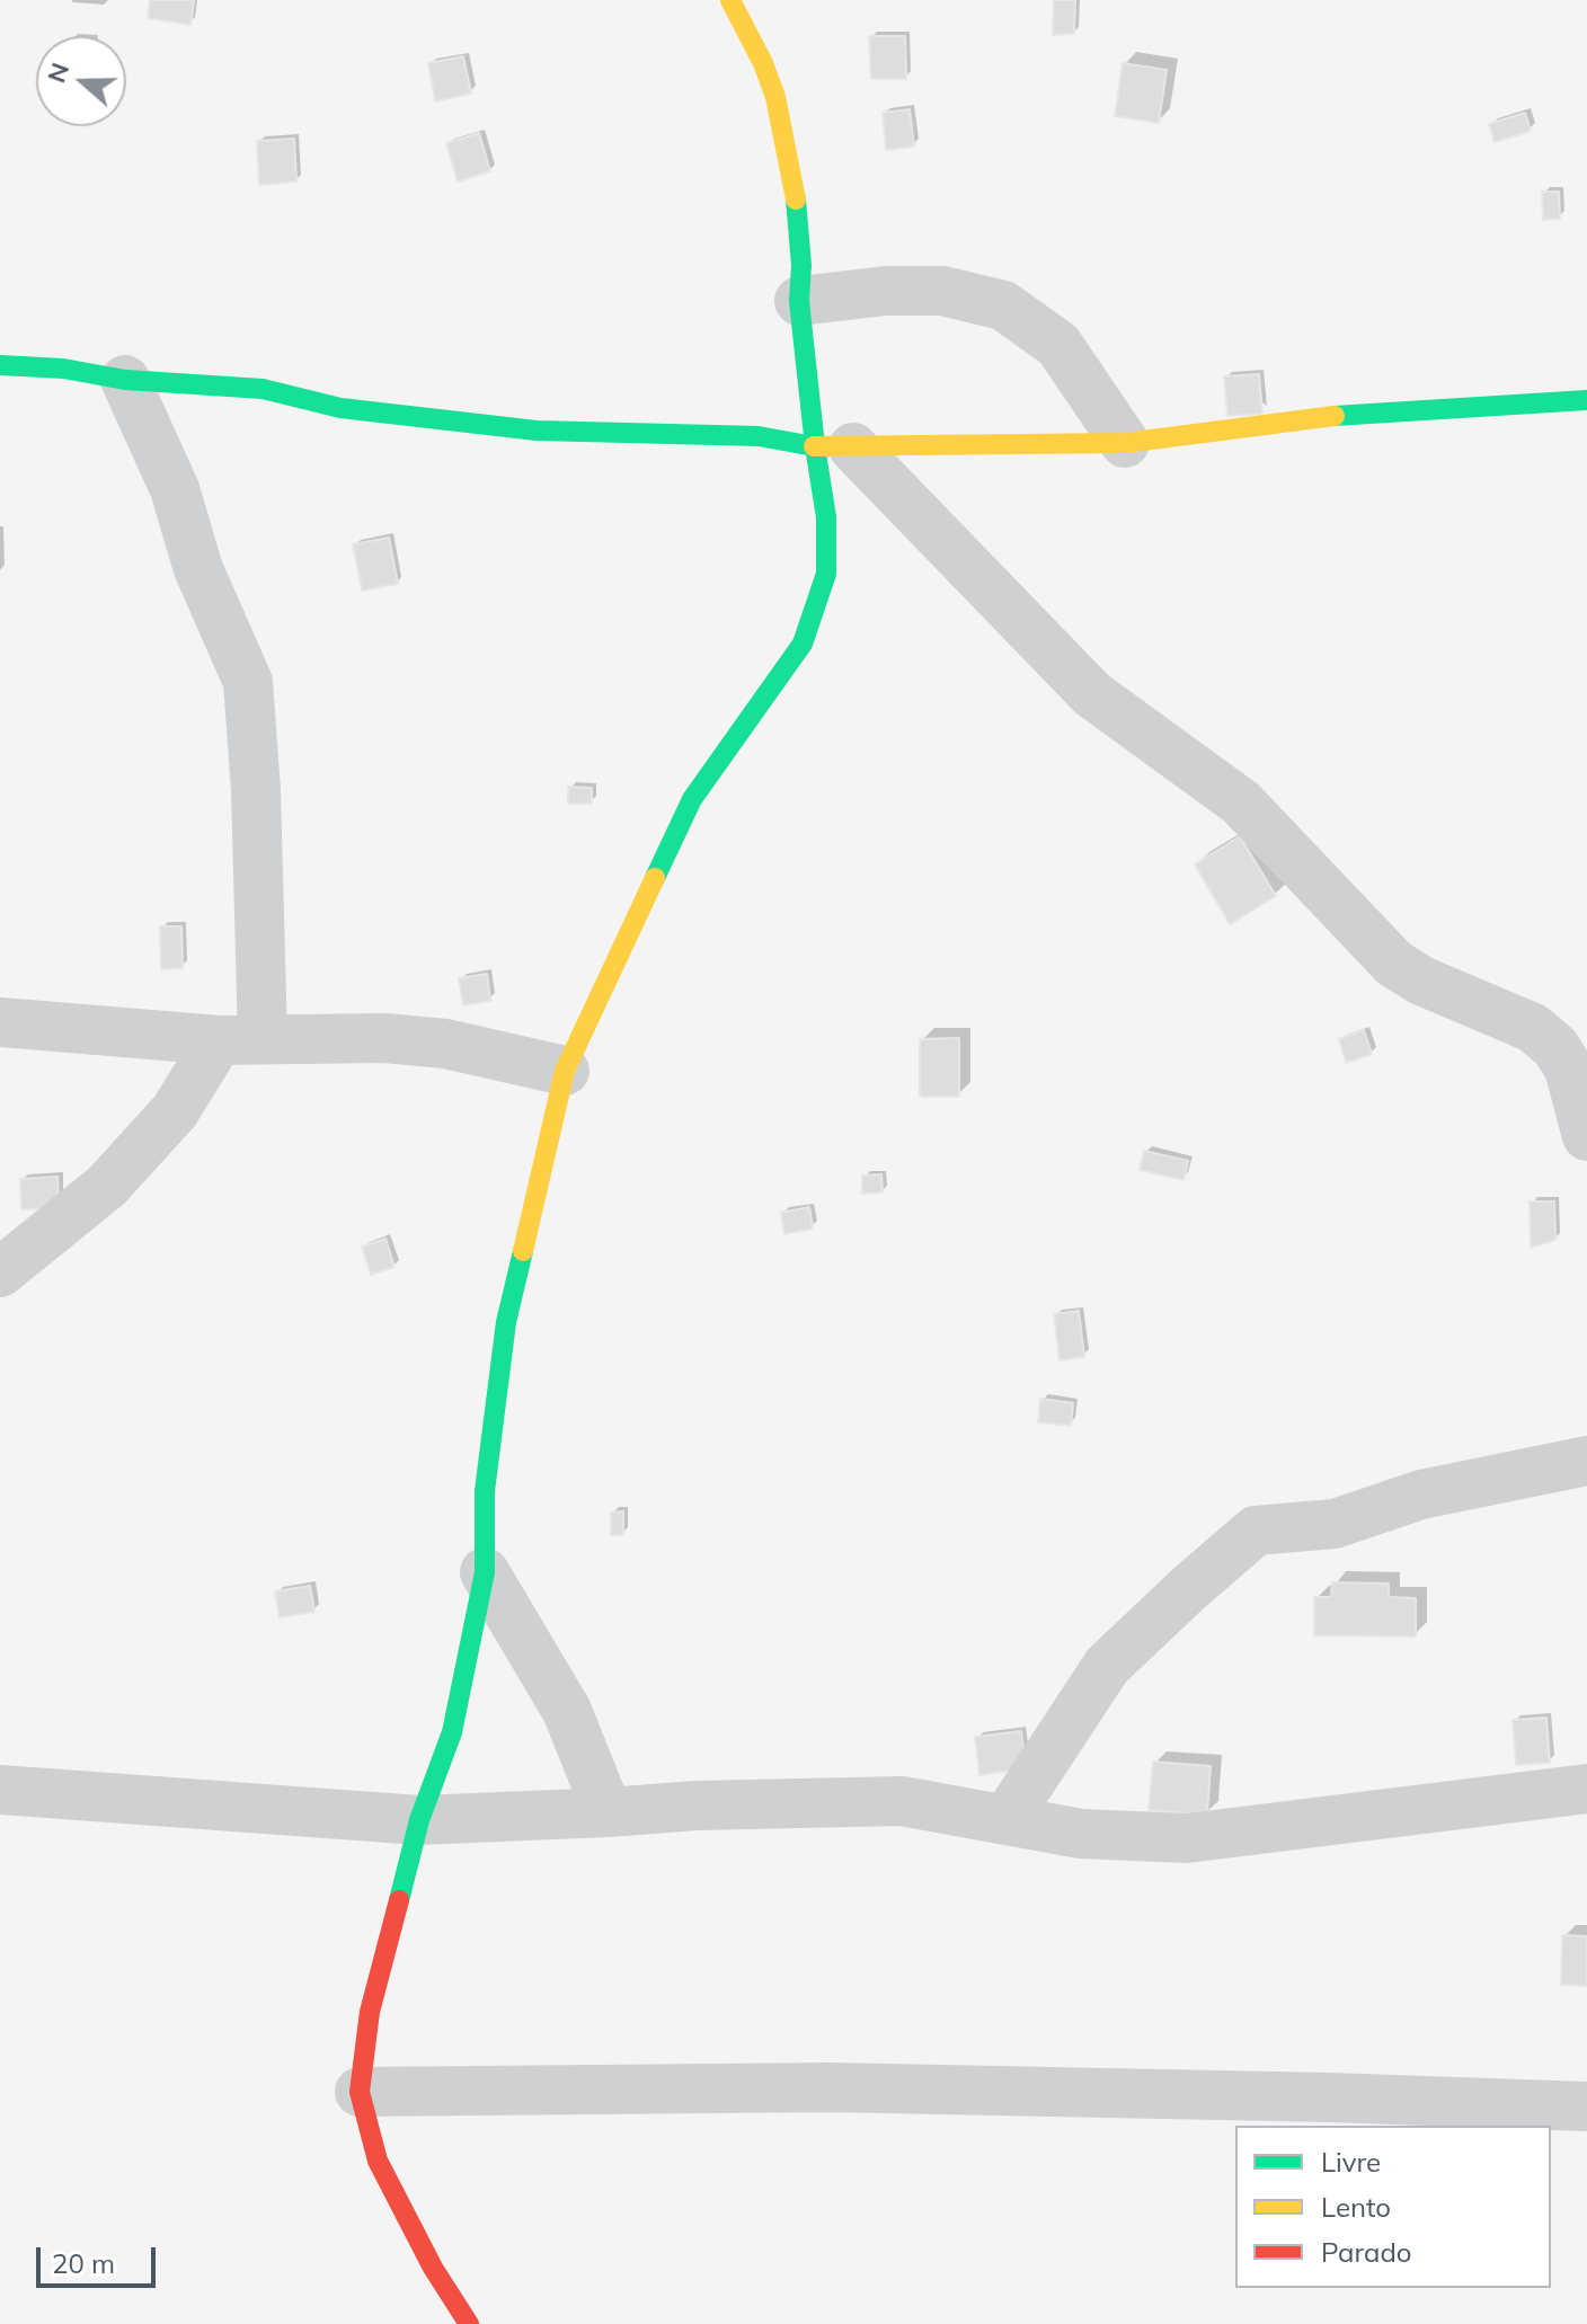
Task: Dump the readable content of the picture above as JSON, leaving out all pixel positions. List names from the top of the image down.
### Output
{
  "legend": ["Livre", "Lento", "Parado"],
  "scale_bar": "20 m",
  "north": "left"
}
